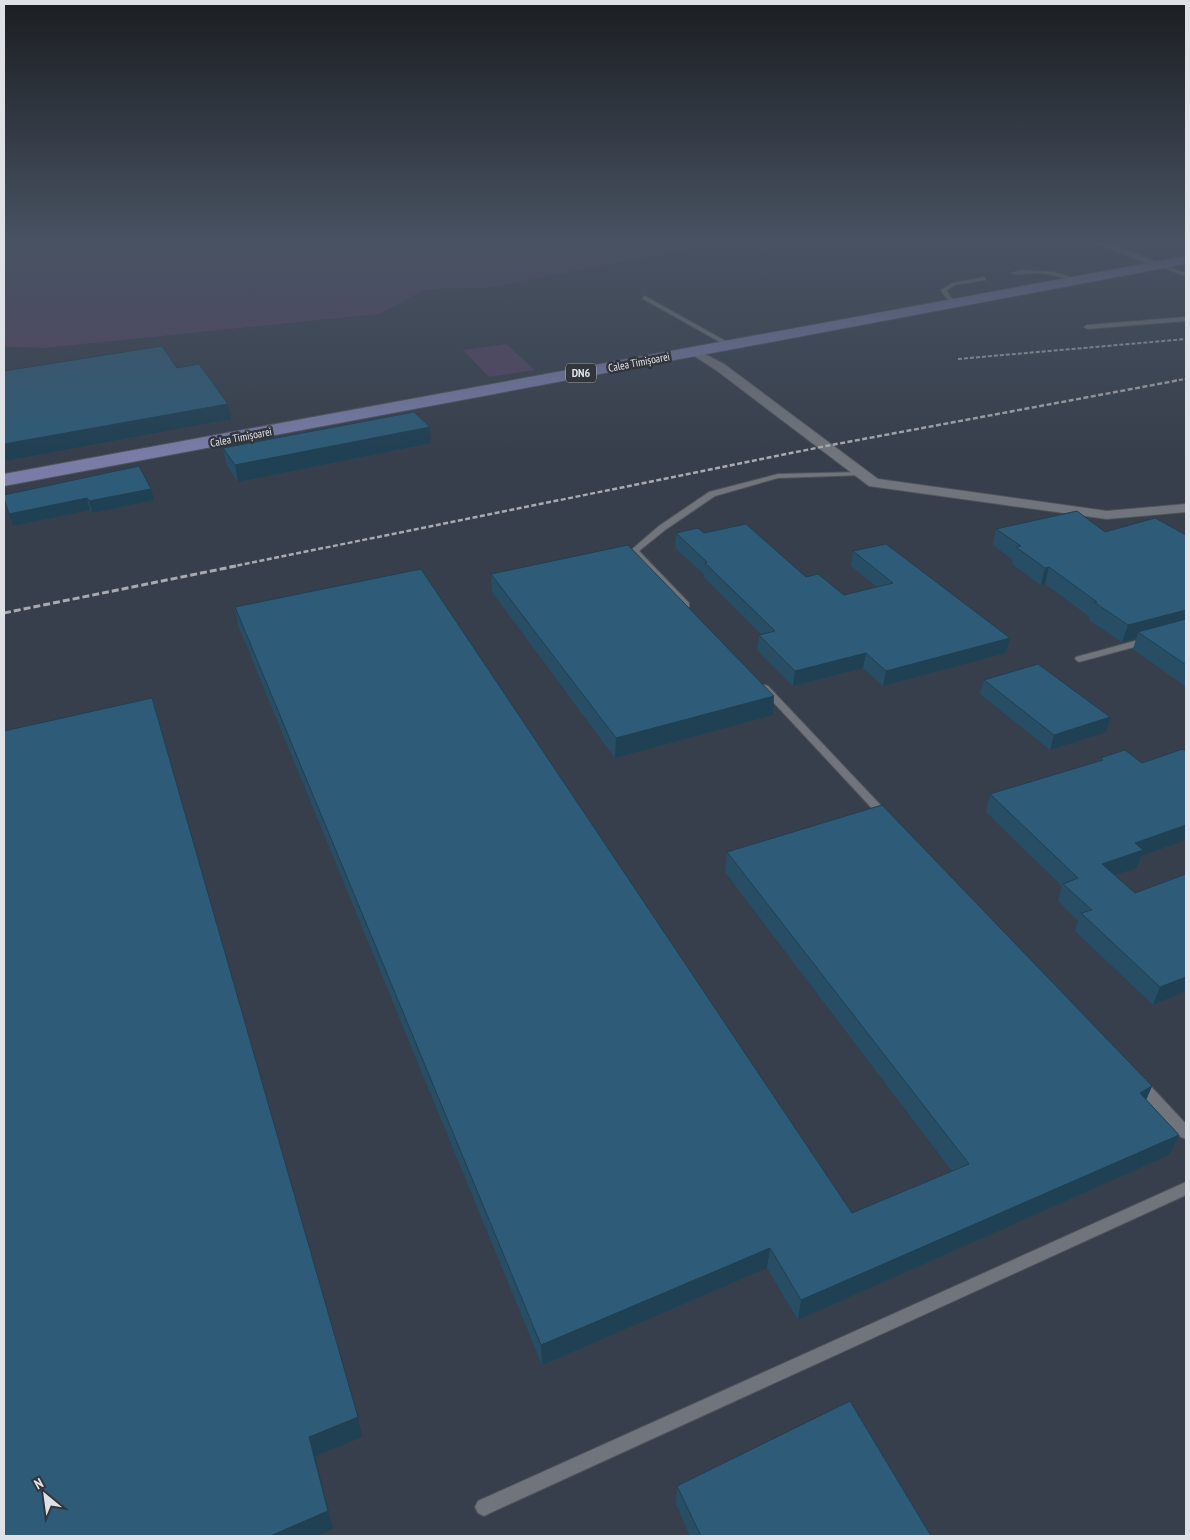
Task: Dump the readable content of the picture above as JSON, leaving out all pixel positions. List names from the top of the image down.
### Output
{
  "streets": {
    "main road": ["Calea Timișoarei", "DN6"]
  },
  "north": "top left"
}
